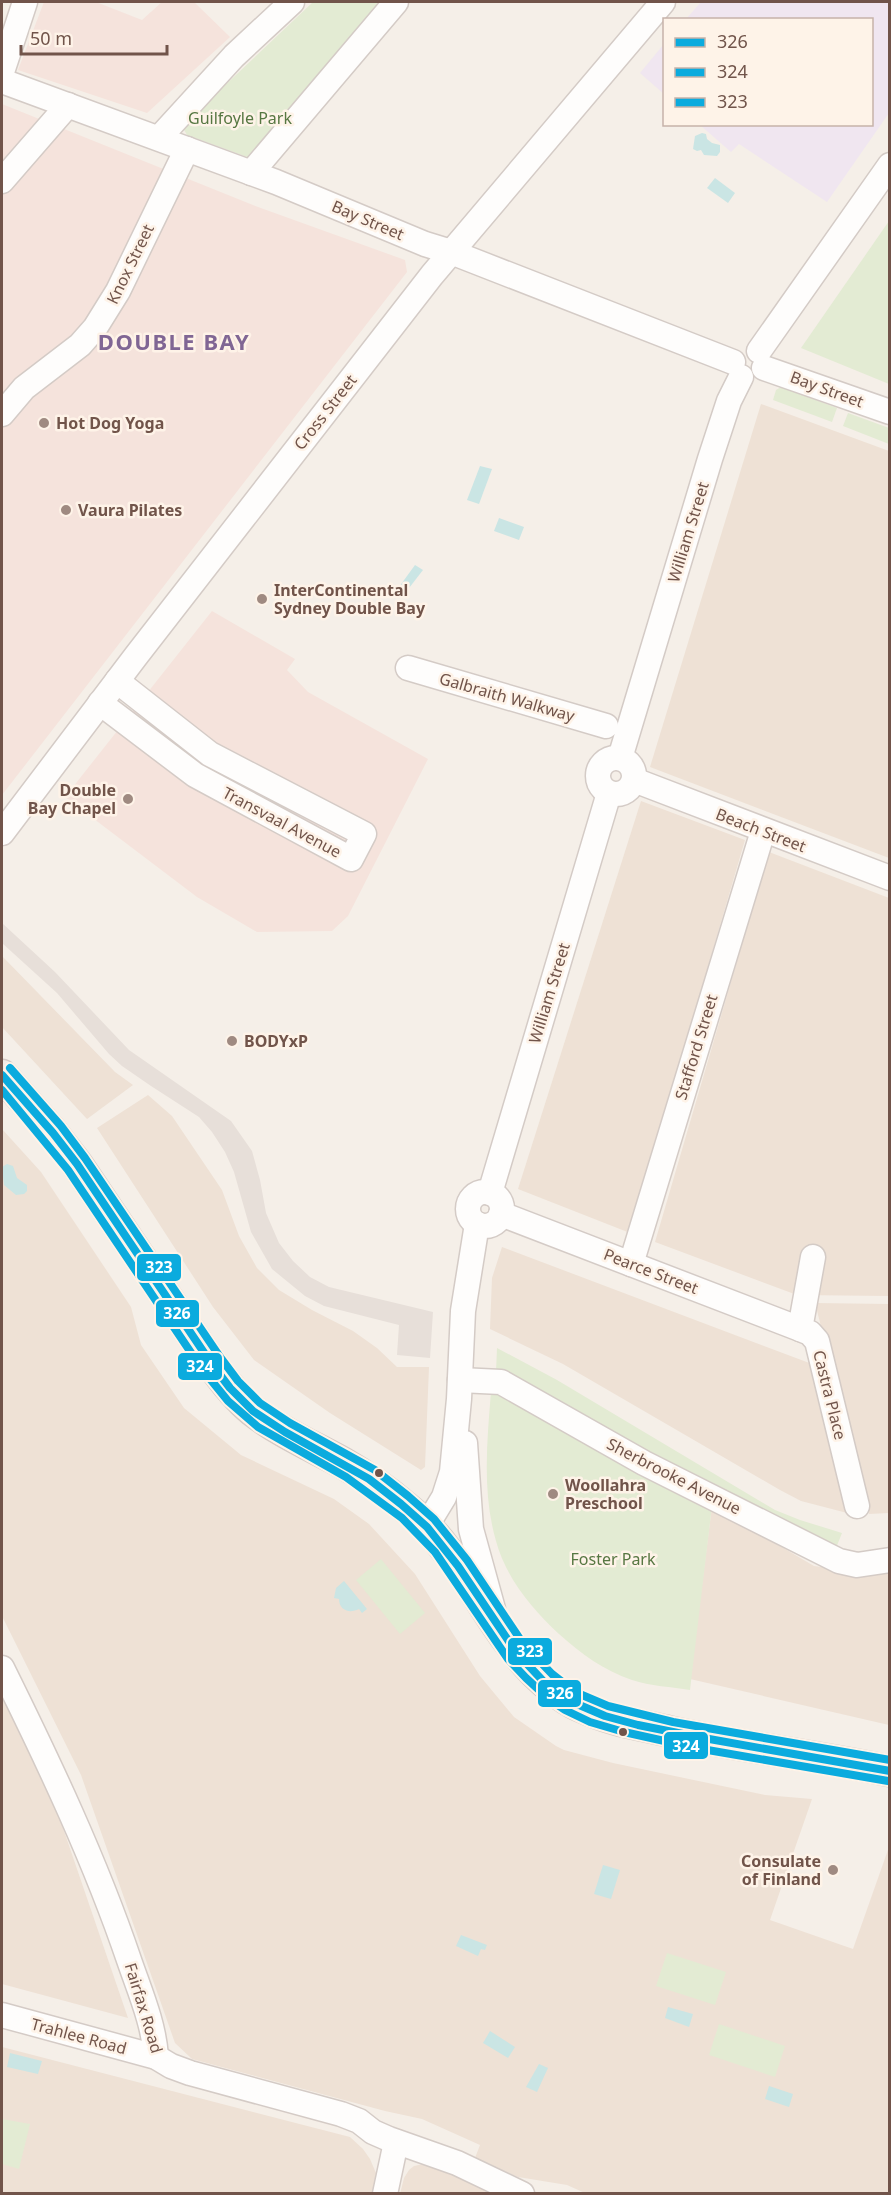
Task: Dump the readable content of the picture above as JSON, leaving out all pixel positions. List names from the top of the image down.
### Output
{
  "streets": {
    "street": [
      "Bay Street",
      "Knox Street",
      "Cross Street",
      "William Street",
      "Galbraith Walkway",
      "Transvaal Avenue",
      "Beach Street",
      "Stafford Street",
      "Pearce Street",
      "Castra Place",
      "Sherbrooke Avenue",
      "Fairfax Road",
      "Trahlee Road"
    ]
  },
  "crossings": [
    ["Bay Street", "Knox Street"],
    ["Bay Street", "Cross Street"],
    ["Bay Street", "William Street"],
    ["Cross Street", "Transvaal Avenue"],
    ["William Street", "Beach Street"],
    ["William Street", "Pearce Street"],
    ["Beach Street", "Stafford Street"],
    ["Stafford Street", "Pearce Street"],
    ["Pearce Street", "Castra Place"],
    ["Fairfax Road", "Trahlee Road"]
  ],
  "districts": ["DOUBLE BAY"],
  "parks": ["Guilfoyle Park", "Foster Park"],
  "places": [
    "Hot Dog Yoga",
    "Vaura Pilates",
    "InterContinental Sydney Double Bay",
    "Double Bay Chapel",
    "BODYxP",
    "Woollahra Preschool",
    "Consulate of Finland"
  ],
  "lines": ["transit line 323", "transit line 326", "transit line 324"],
  "legend": ["326", "324", "323"],
  "scale_bar": "50 m"
}
